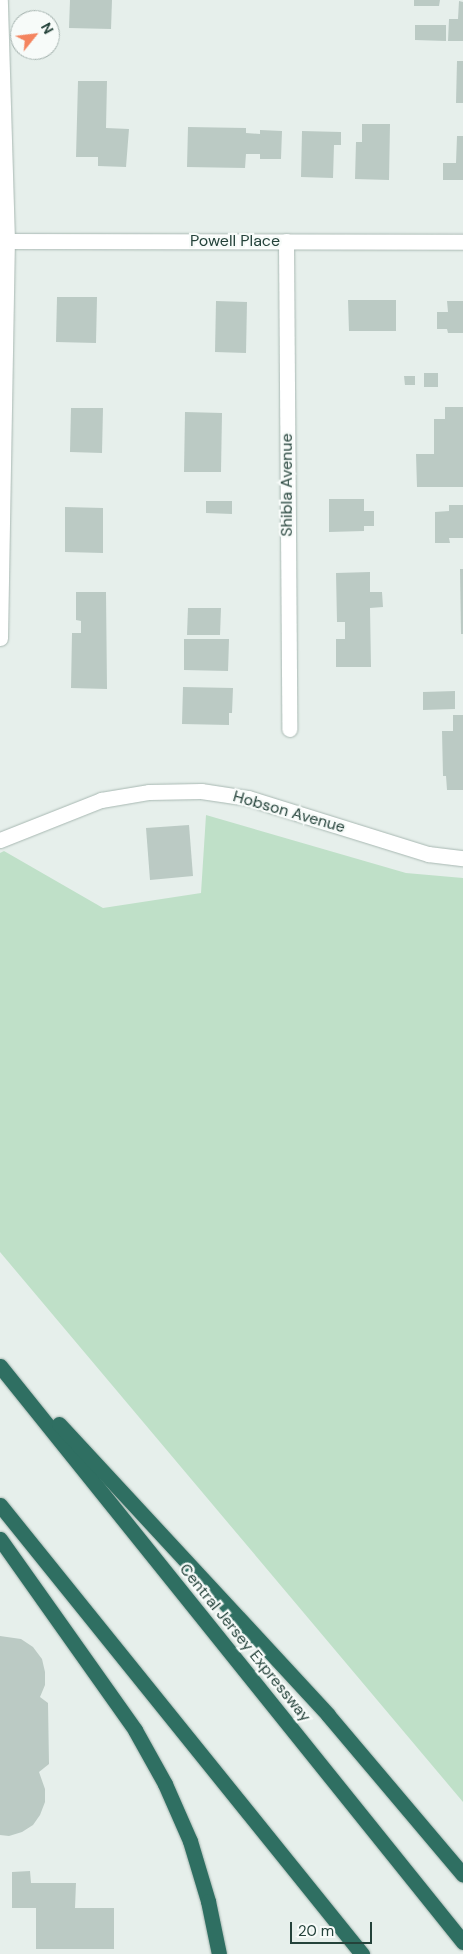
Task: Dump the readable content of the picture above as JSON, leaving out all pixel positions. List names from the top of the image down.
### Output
{
  "streets": {
    "highway": ["Central Jersey Expressway"],
    "street": ["Powell Place", "Shibla Avenue", "Hobson Avenue"]
  },
  "crossings": [
    ["Powell Place", "Shibla Avenue"]
  ],
  "scale_bar": "20 m",
  "north": "top right"
}
